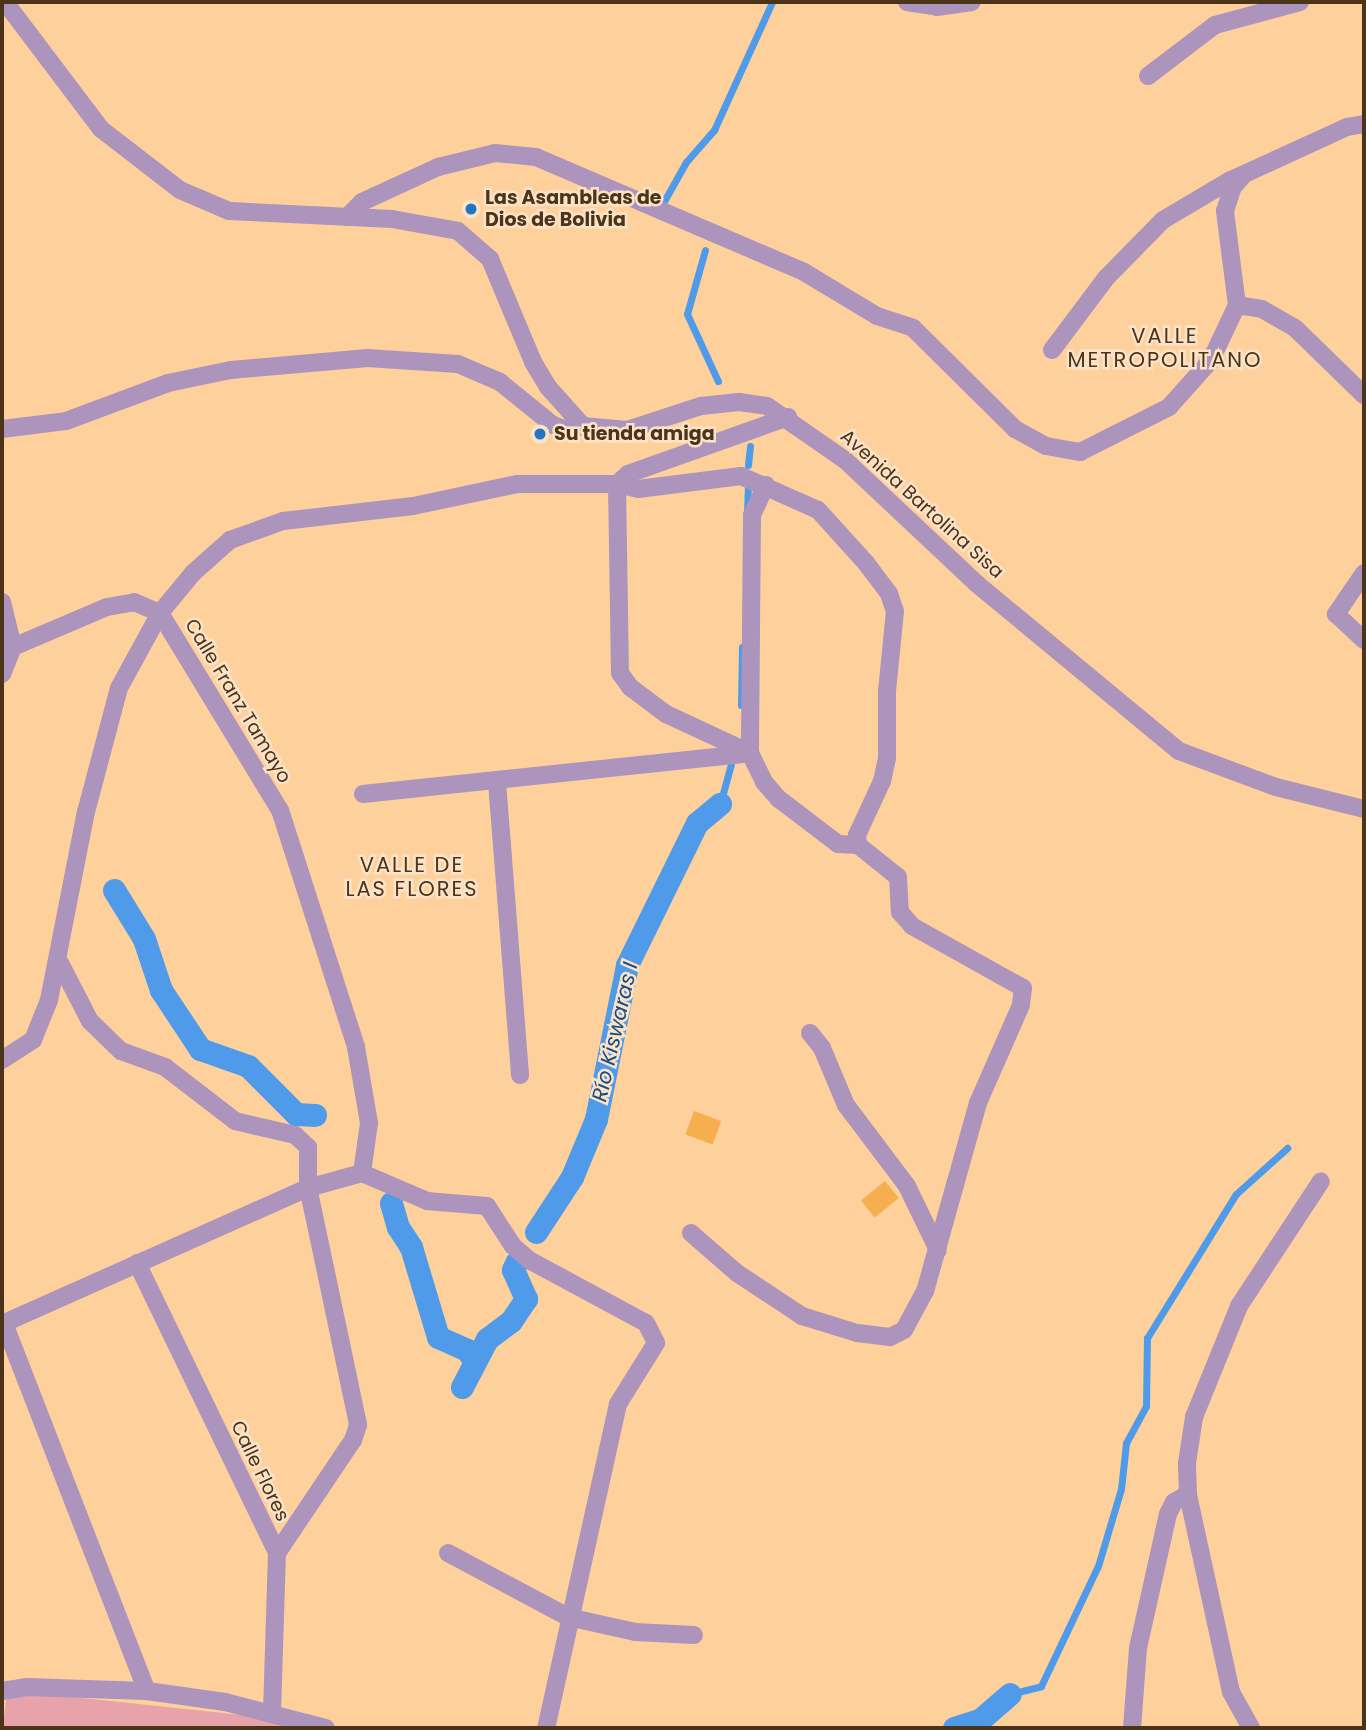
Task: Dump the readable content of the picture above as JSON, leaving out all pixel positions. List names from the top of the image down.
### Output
{
  "streets": {
    "street": ["Avenida Bartolina Sisa", "Calle Franz Tamayo", "Calle Flores"]
  },
  "districts": ["VALLE METROPOLITANO", "VALLE DE LAS FLORES"],
  "water": ["Río Kiswaras I"],
  "places": ["Las Asambleas de Dios de Bolivia", "Su tienda amiga"]
}
